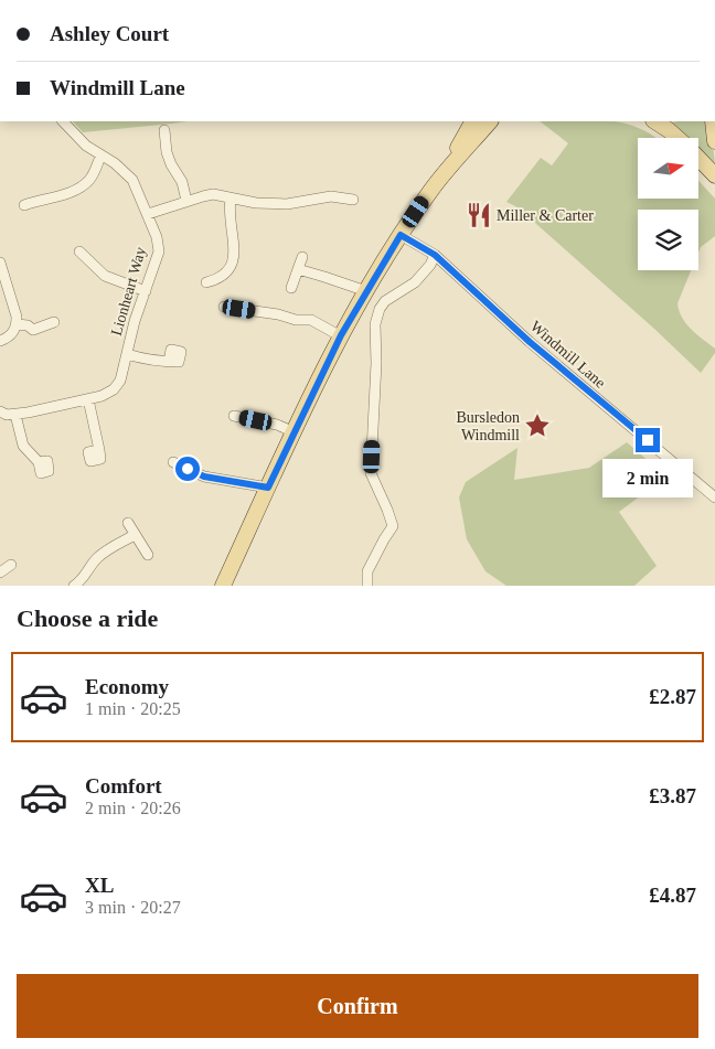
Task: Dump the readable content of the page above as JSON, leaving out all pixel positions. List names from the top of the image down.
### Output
{
  "streets": {
    "street": ["Lionheart Way", "Windmill Lane"]
  },
  "places": {
    "restaurant": ["Miller & Carter"],
    "place": ["Bursledon Windmill"]
  },
  "north": "right",
  "page": {
    "banner": ["Ashley Court", "Windmill Lane"],
    "bubble": "2 min",
    "heading": "Choose a ride",
    "list": [
      {
        "name": "Economy",
        "note": "1 min · 20:25",
        "value": "£2.87"
      },
      {
        "name": "Comfort",
        "note": "2 min · 20:26",
        "value": "£3.87"
      },
      {
        "name": "XL",
        "note": "3 min · 20:27",
        "value": "£4.87"
      }
    ],
    "buttons": "Confirm"
  }
}
